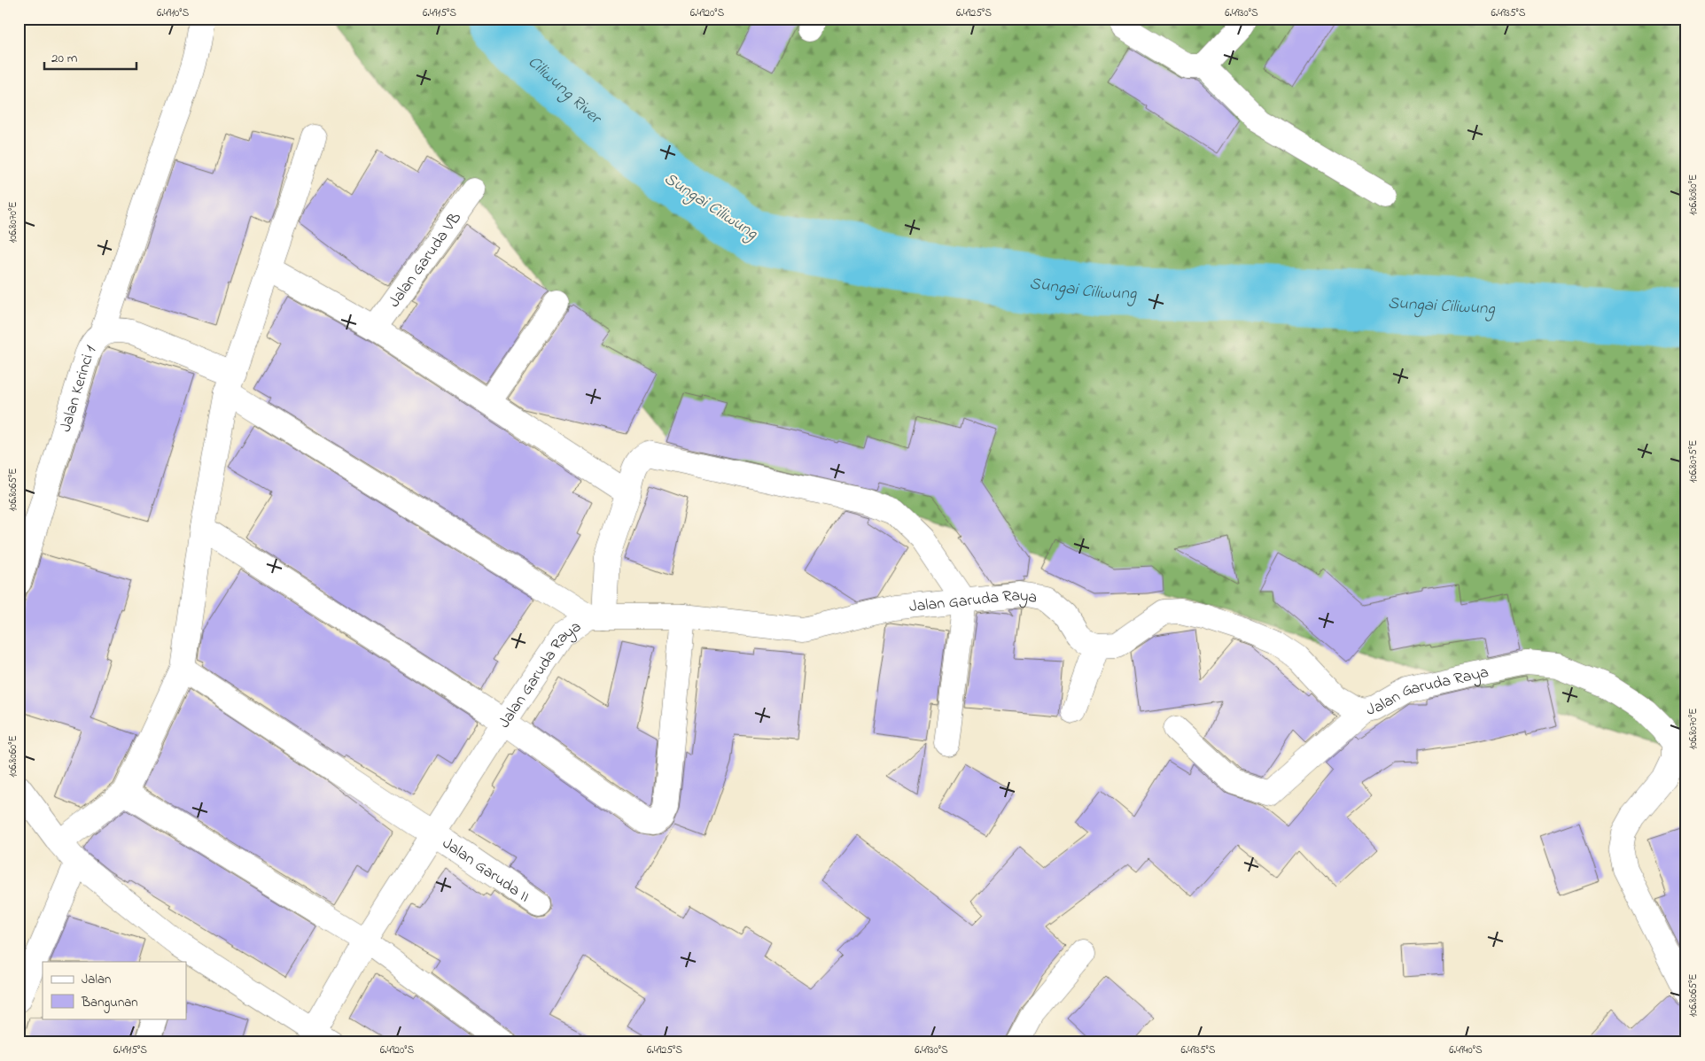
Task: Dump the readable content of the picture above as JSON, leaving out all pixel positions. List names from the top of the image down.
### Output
{
  "streets": {
    "street": [
      "Jalan Garuda VB",
      "Jalan Kerinci 1",
      "Jalan Garuda Raya",
      "Jalan Garuda II"
    ]
  },
  "crossings": [
    ["Jalan Kerinci 1", "Jalan Garuda Raya"],
    ["Jalan Garuda Raya", "Jalan Garuda II"]
  ],
  "water": ["Ciliwung River", "Sungai Ciliwung"],
  "legend": ["Jalan", "Bangunan"],
  "scale_bar": "20 m",
  "coordinates": [
    "6.4910°S",
    "6.4915°S",
    "6.4920°S",
    "6.4925°S",
    "6.4930°S",
    "6.4935°S",
    "106.8080°E",
    "106.8070°E",
    "106.8075°E",
    "106.8065°E",
    "106.8060°E",
    "6.4940°S"
  ]
}
